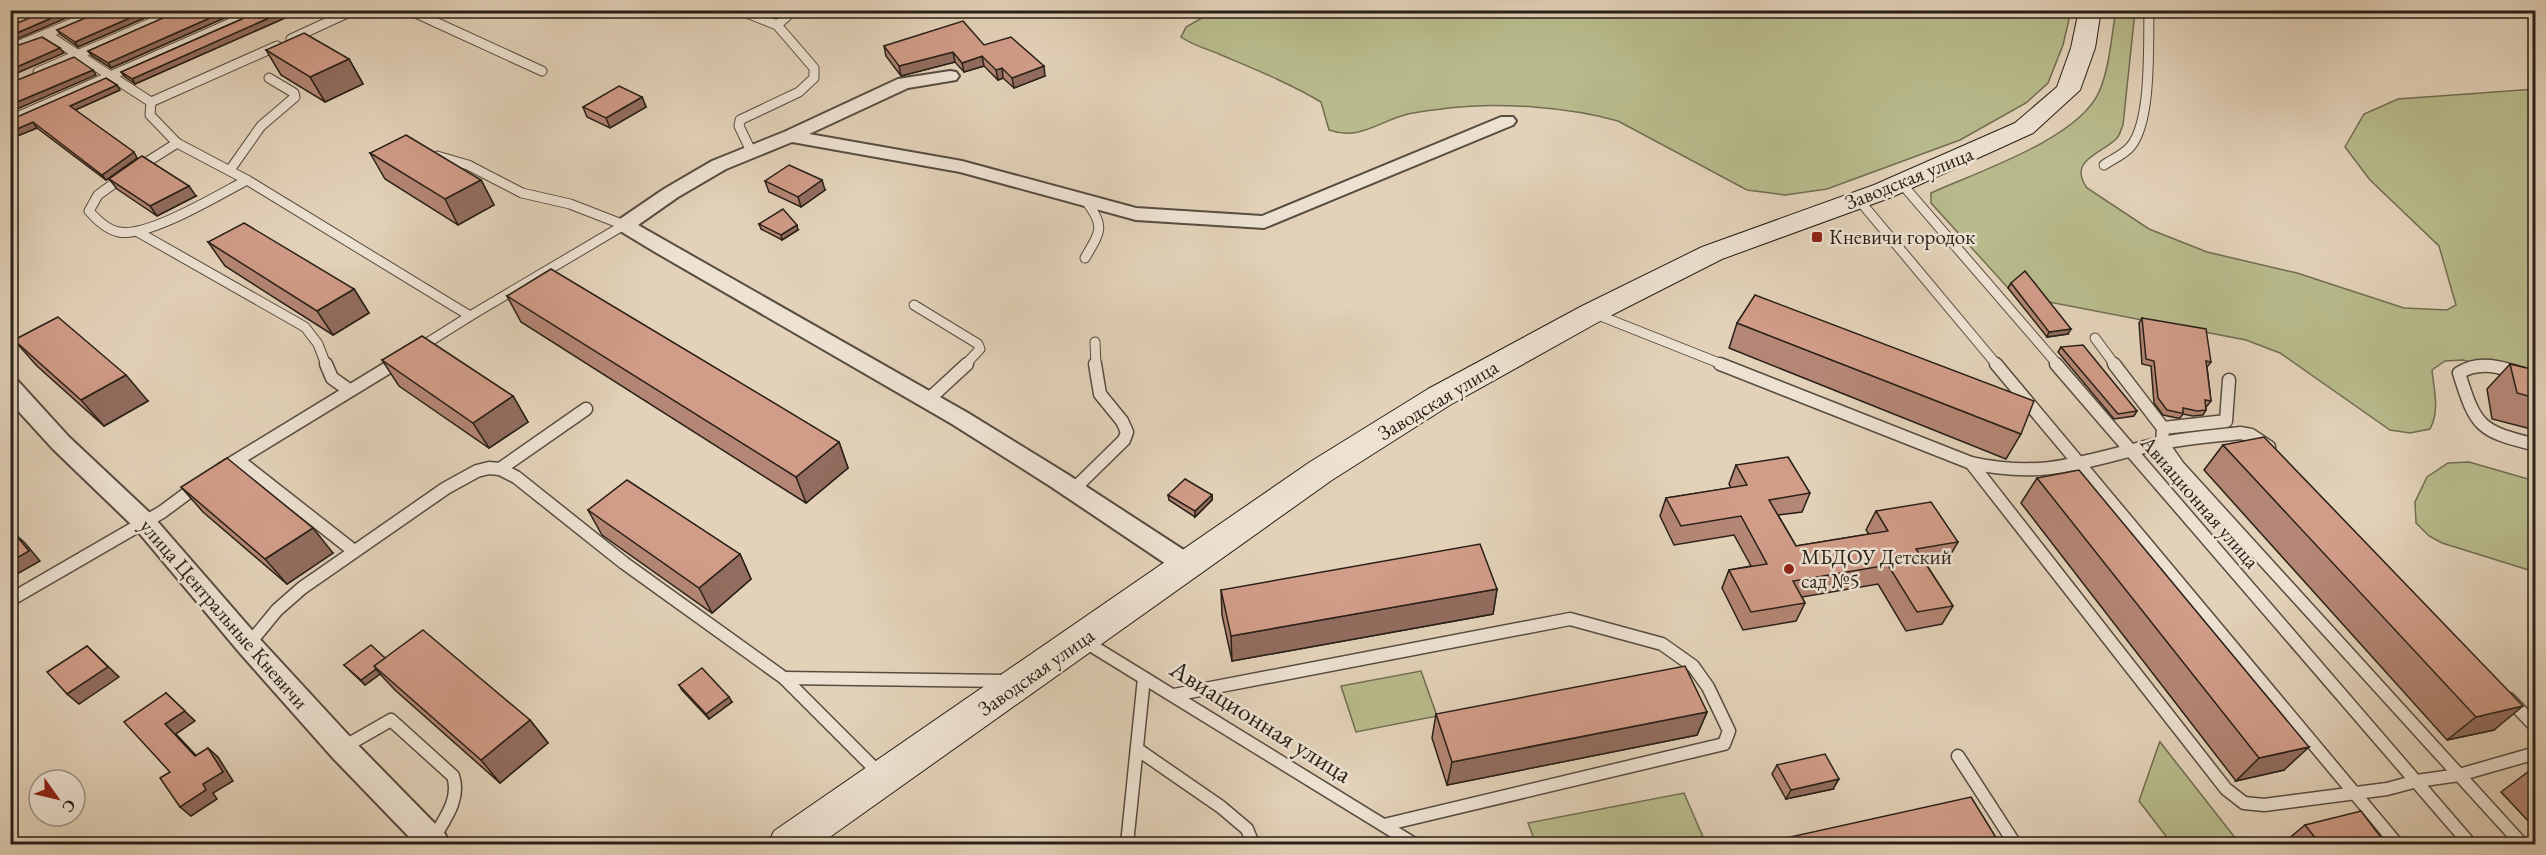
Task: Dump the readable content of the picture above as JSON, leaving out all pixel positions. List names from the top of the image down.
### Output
{
  "streets": {
    "street": ["Заводская улица", "улица Центральные Кневичи"],
    "lane": ["Авиационная улица"]
  },
  "crossings": [
    ["Заводская улица", "Авиационная улица"]
  ],
  "places": {
    "transit": ["Кневичи городок"],
    "other": ["МБДОУ Детский сад №5"]
  },
  "north": "bottom right"
}
